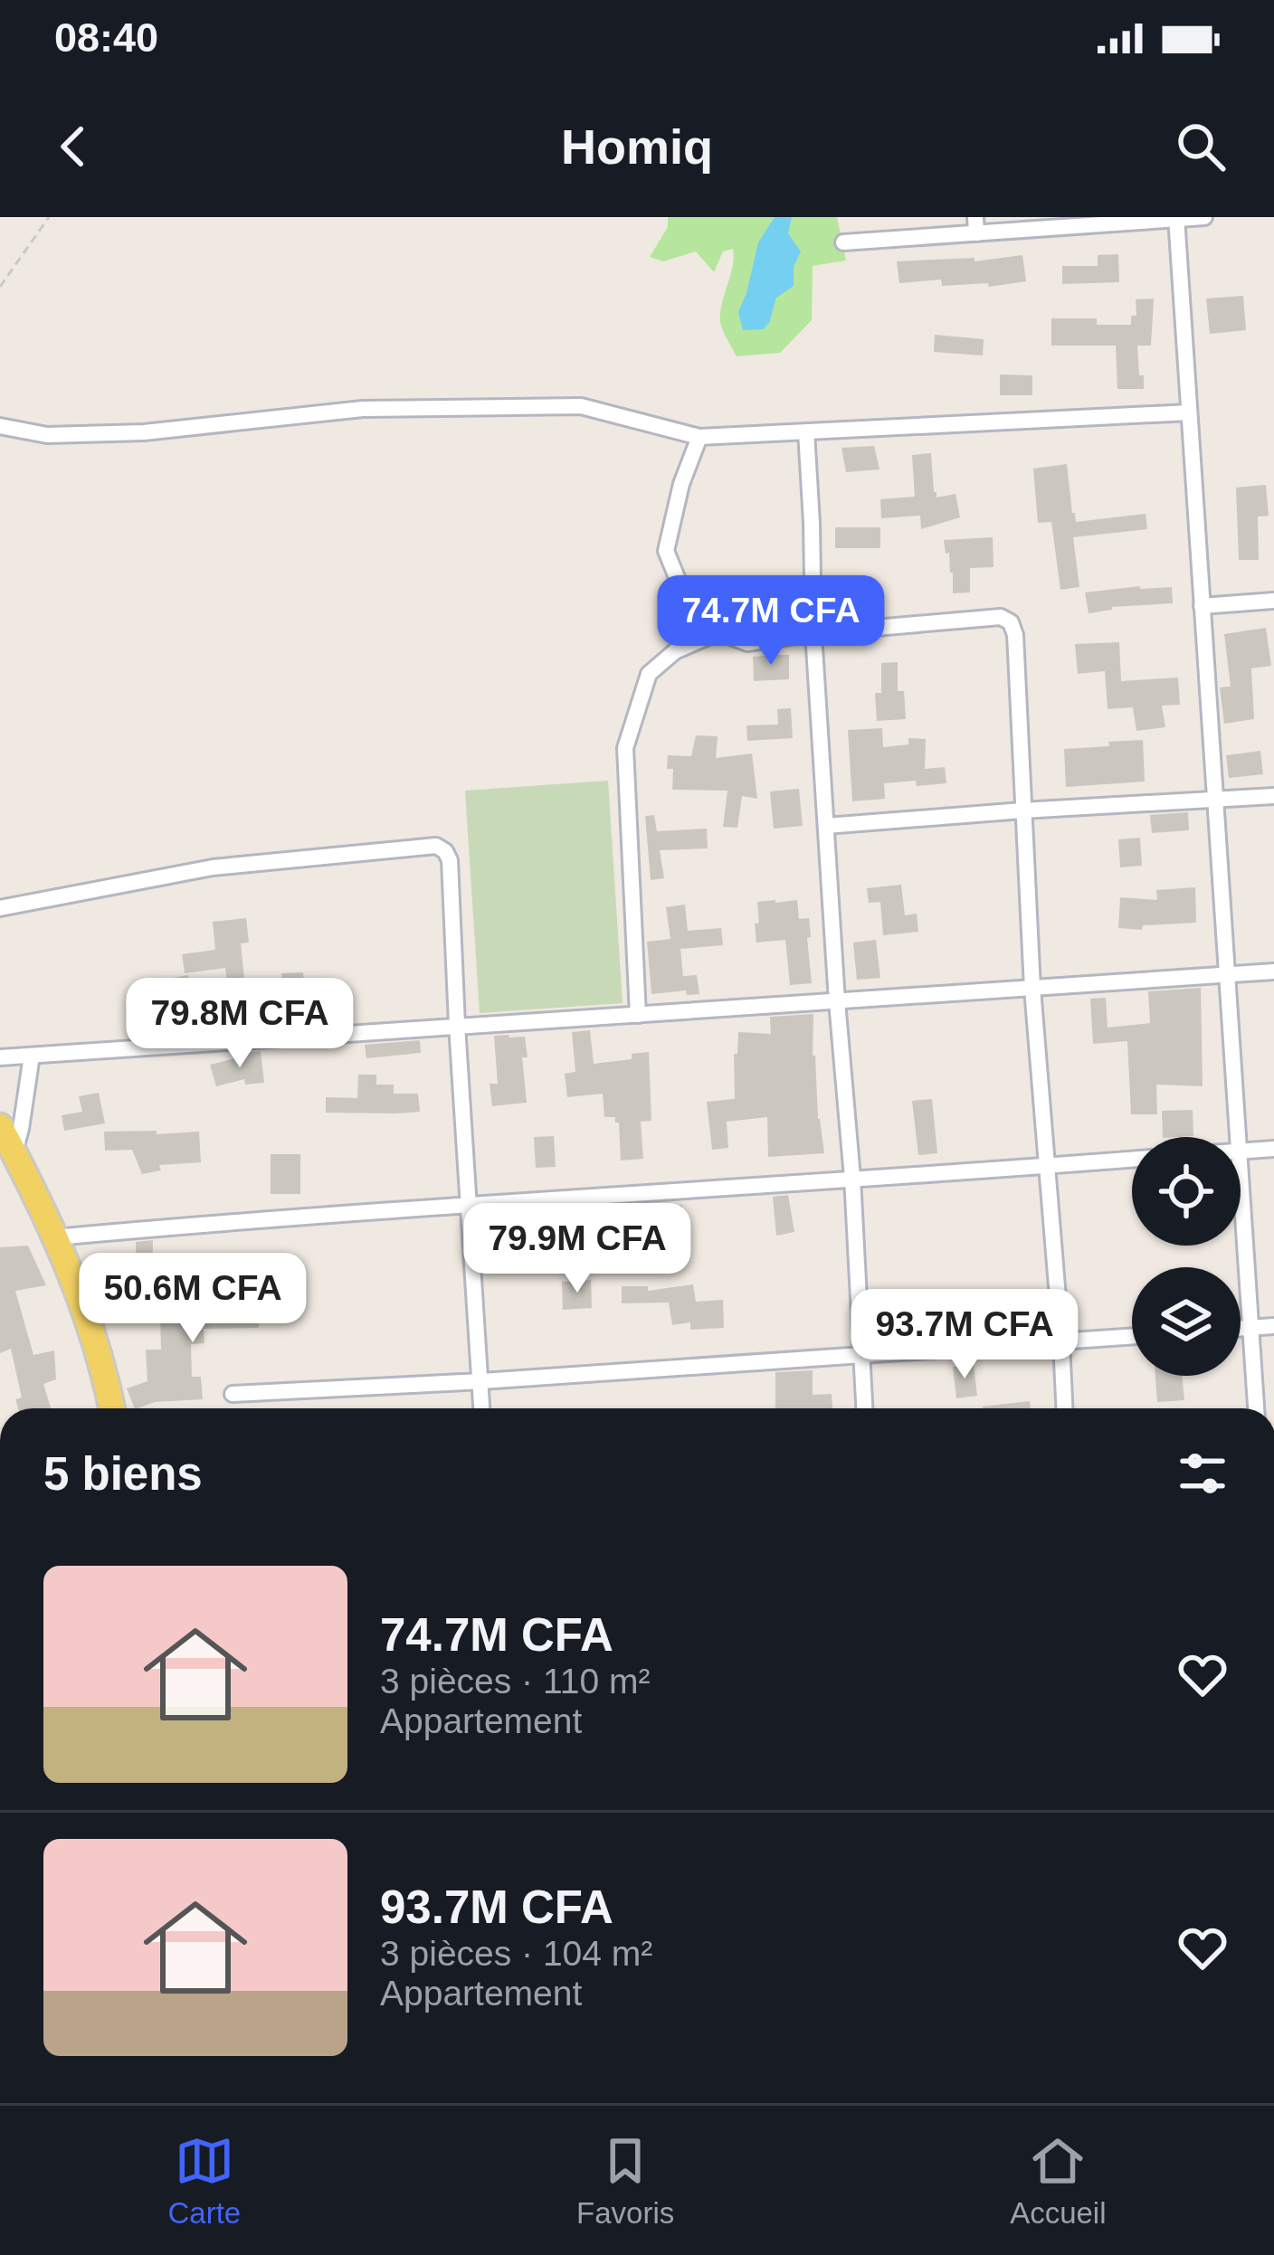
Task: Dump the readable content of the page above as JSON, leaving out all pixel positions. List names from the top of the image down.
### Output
{
  "page": {
    "status": "08:40",
    "header": "Homiq",
    "price": [
      "74.7M CFA",
      "79.8M CFA",
      "79.9M CFA",
      "50.6M CFA",
      "93.7M CFA"
    ],
    "heading": "5 biens",
    "list": [
      {
        "name": "74.7M CFA",
        "note": "3 pièces · 110 m² · Appartement"
      },
      {
        "name": "93.7M CFA",
        "note": "3 pièces · 104 m² · Appartement"
      }
    ],
    "tabs": ["Carte", "Favoris", "Accueil"]
  }
}
